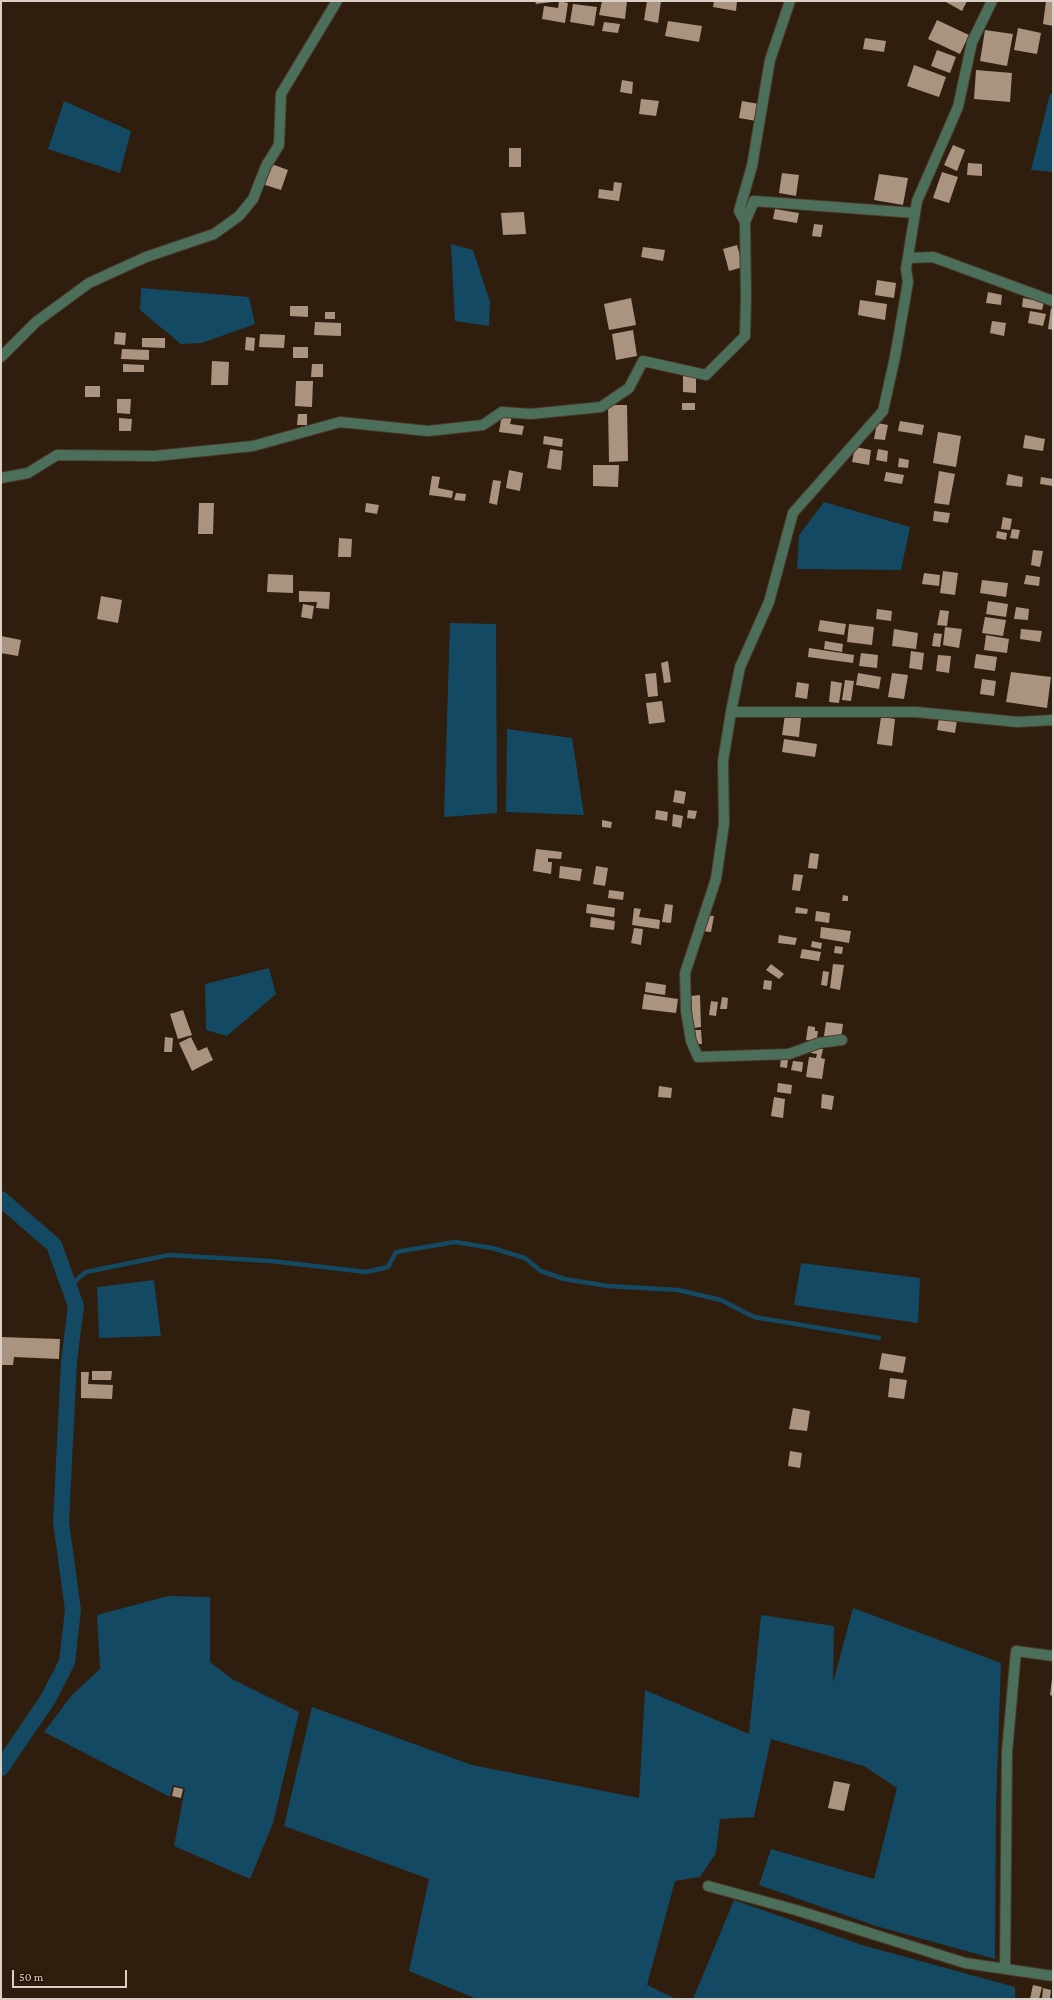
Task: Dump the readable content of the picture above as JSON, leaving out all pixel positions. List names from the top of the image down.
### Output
{
  "scale_bar": "50 m"
}
